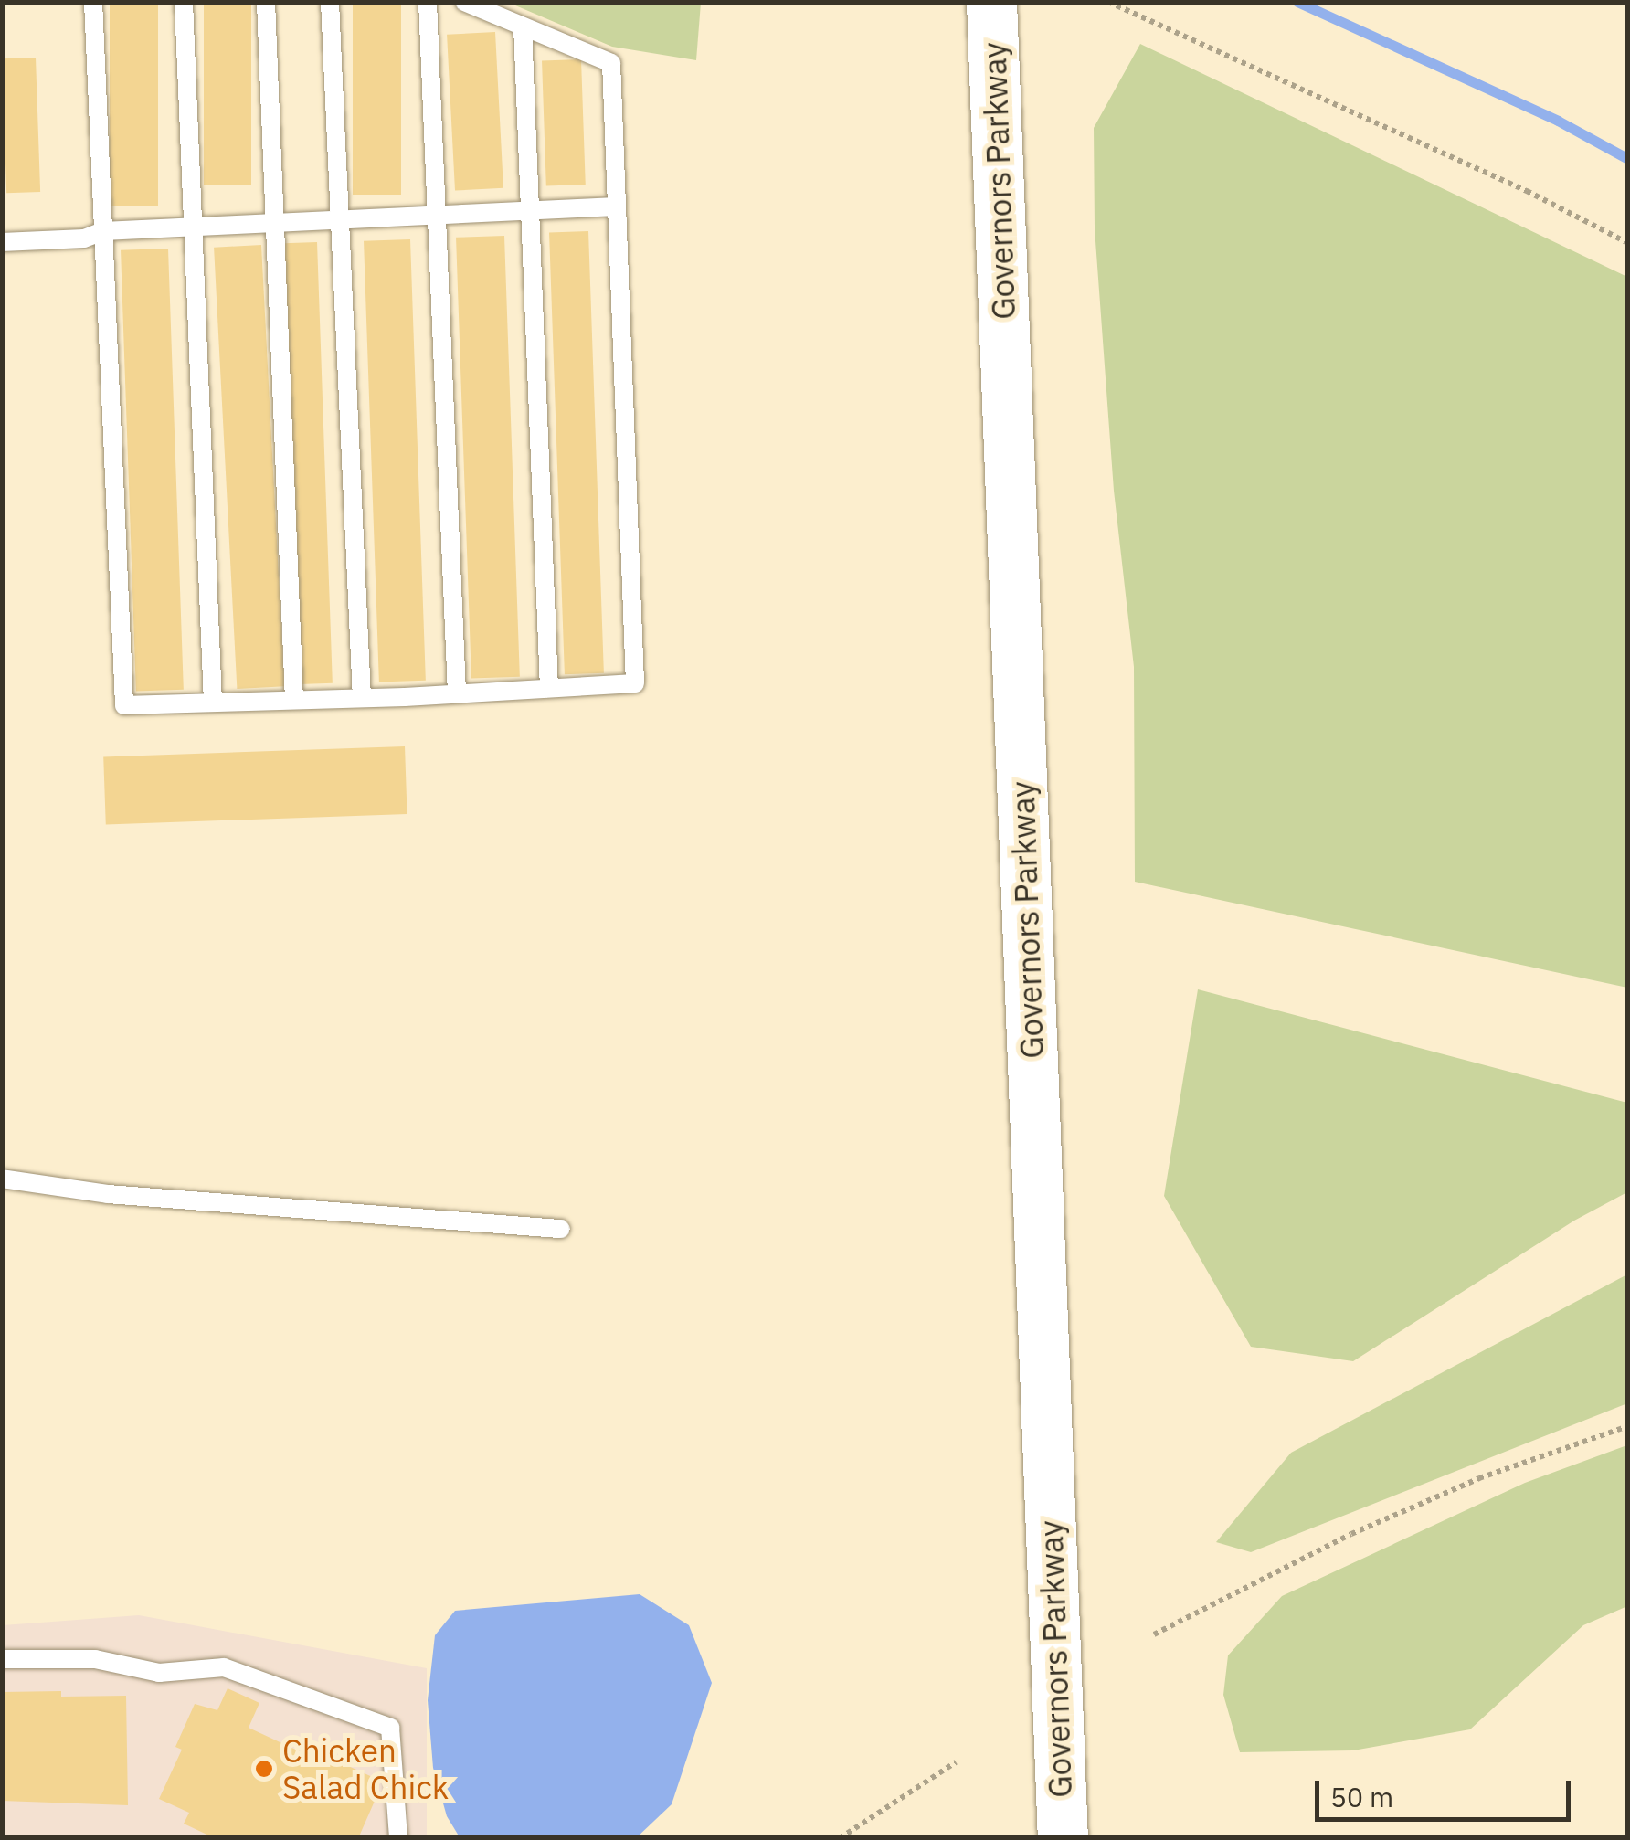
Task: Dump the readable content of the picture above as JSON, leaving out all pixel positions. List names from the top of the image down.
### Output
{
  "streets": {
    "main road": ["Governors Parkway"]
  },
  "places": ["Chicken Salad Chick"],
  "scale_bar": "50 m"
}
